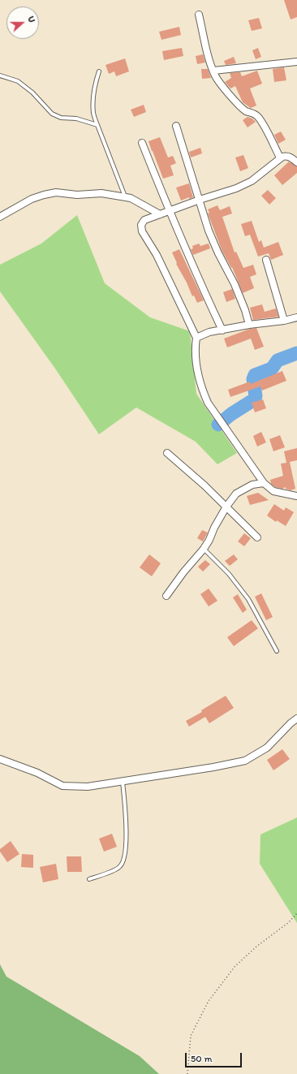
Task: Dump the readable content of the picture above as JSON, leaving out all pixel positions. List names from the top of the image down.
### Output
{
  "scale_bar": "50 m",
  "north": "right"
}
